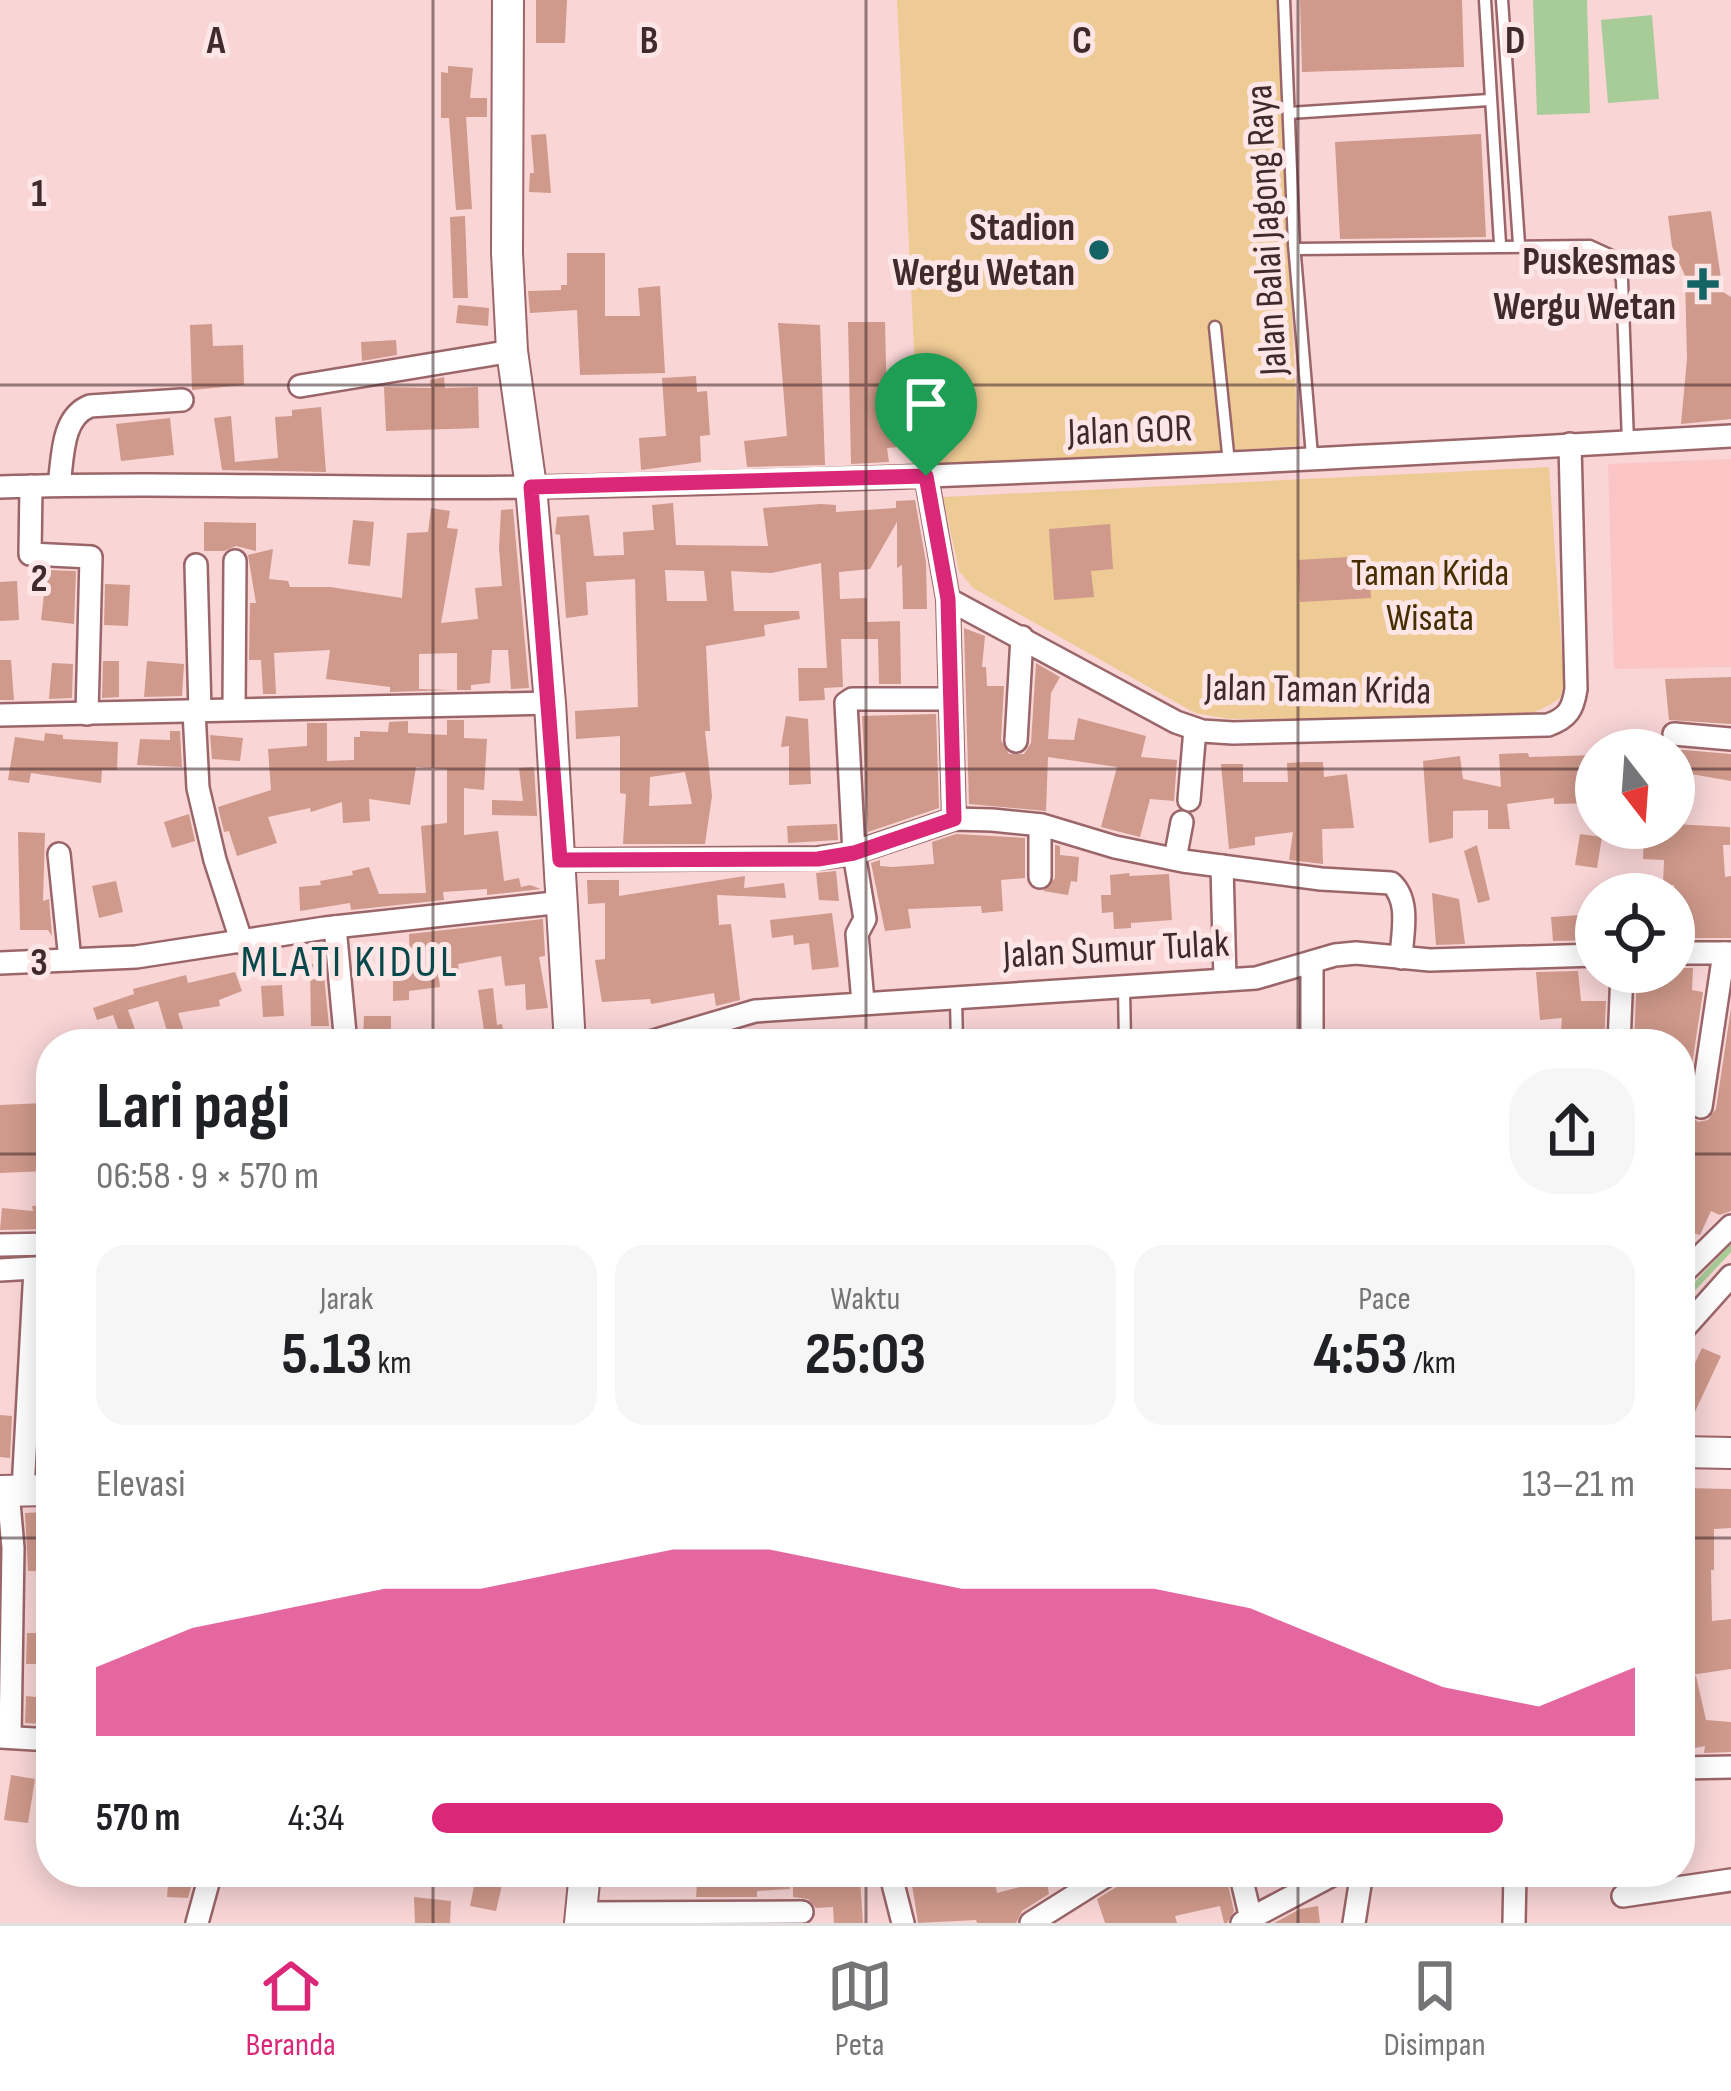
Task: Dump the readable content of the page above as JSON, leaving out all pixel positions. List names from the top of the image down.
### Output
{
  "streets": {
    "street": ["Jalan GOR", "Jalan Taman Krida", "Jalan Sumur Tulak"],
    "lane": ["Jalan Balai Jagong Raya"]
  },
  "crossings": [
    ["Jalan Balai Jagong Raya", "Jalan GOR"],
    ["Jalan GOR", "Jalan Taman Krida"]
  ],
  "districts": ["MLATI KIDUL"],
  "parks": ["Taman Krida Wisata"],
  "places": {
    "other": ["Stadion Wergu Wetan"],
    "health": ["Puskesmas Wergu Wetan"]
  },
  "north": "bottom",
  "page": {
    "heading": ["Lari pagi", "06:58 · 9 × 570 m"],
    "stats": [
      ["Jarak", "5.13 km"],
      ["Waktu", "25:03"],
      ["Pace", "4:53 /km"]
    ],
    "chart": ["Elevasi", "13–21 m"],
    "list": [
      {
        "name": "570 m",
        "note": "4:34"
      }
    ],
    "tabs": ["Beranda", "Peta", "Disimpan"]
  },
  "grid": {
    "columns": [
      "A",
      "B",
      "C",
      "D"
    ],
    "rows": ["1", "2", "3"]
  }
}
